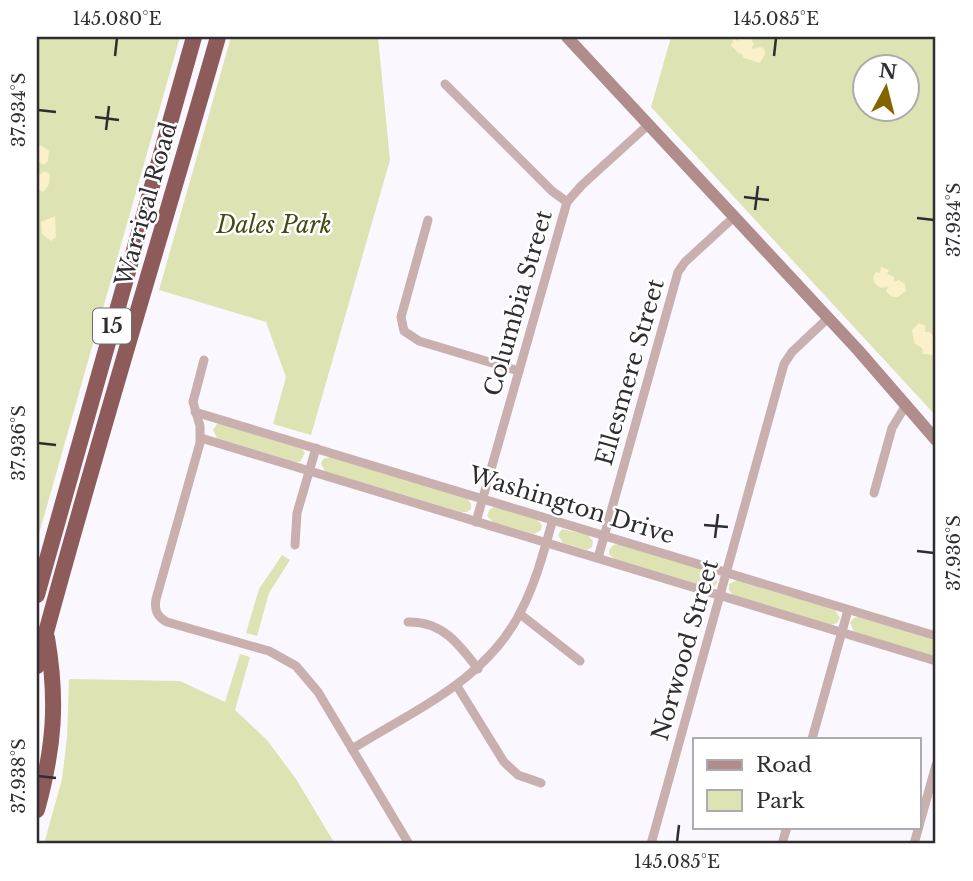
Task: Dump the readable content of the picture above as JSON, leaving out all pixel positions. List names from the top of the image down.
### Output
{
  "streets": {
    "highway": ["Warrigal Road", "15"],
    "street": [
      "Columbia Street",
      "Ellesmere Street",
      "Washington Drive",
      "Norwood Street"
    ]
  },
  "crossings": [
    ["Columbia Street", "Washington Drive"],
    ["Ellesmere Street", "Washington Drive"],
    ["Washington Drive", "Norwood Street"]
  ],
  "parks": ["Dales Park"],
  "legend": ["Road", "Park"],
  "north": "top",
  "coordinates": [
    "145.080°E",
    "145.085°E",
    "37.934°S",
    "37.936°S",
    "37.938°S"
  ]
}
